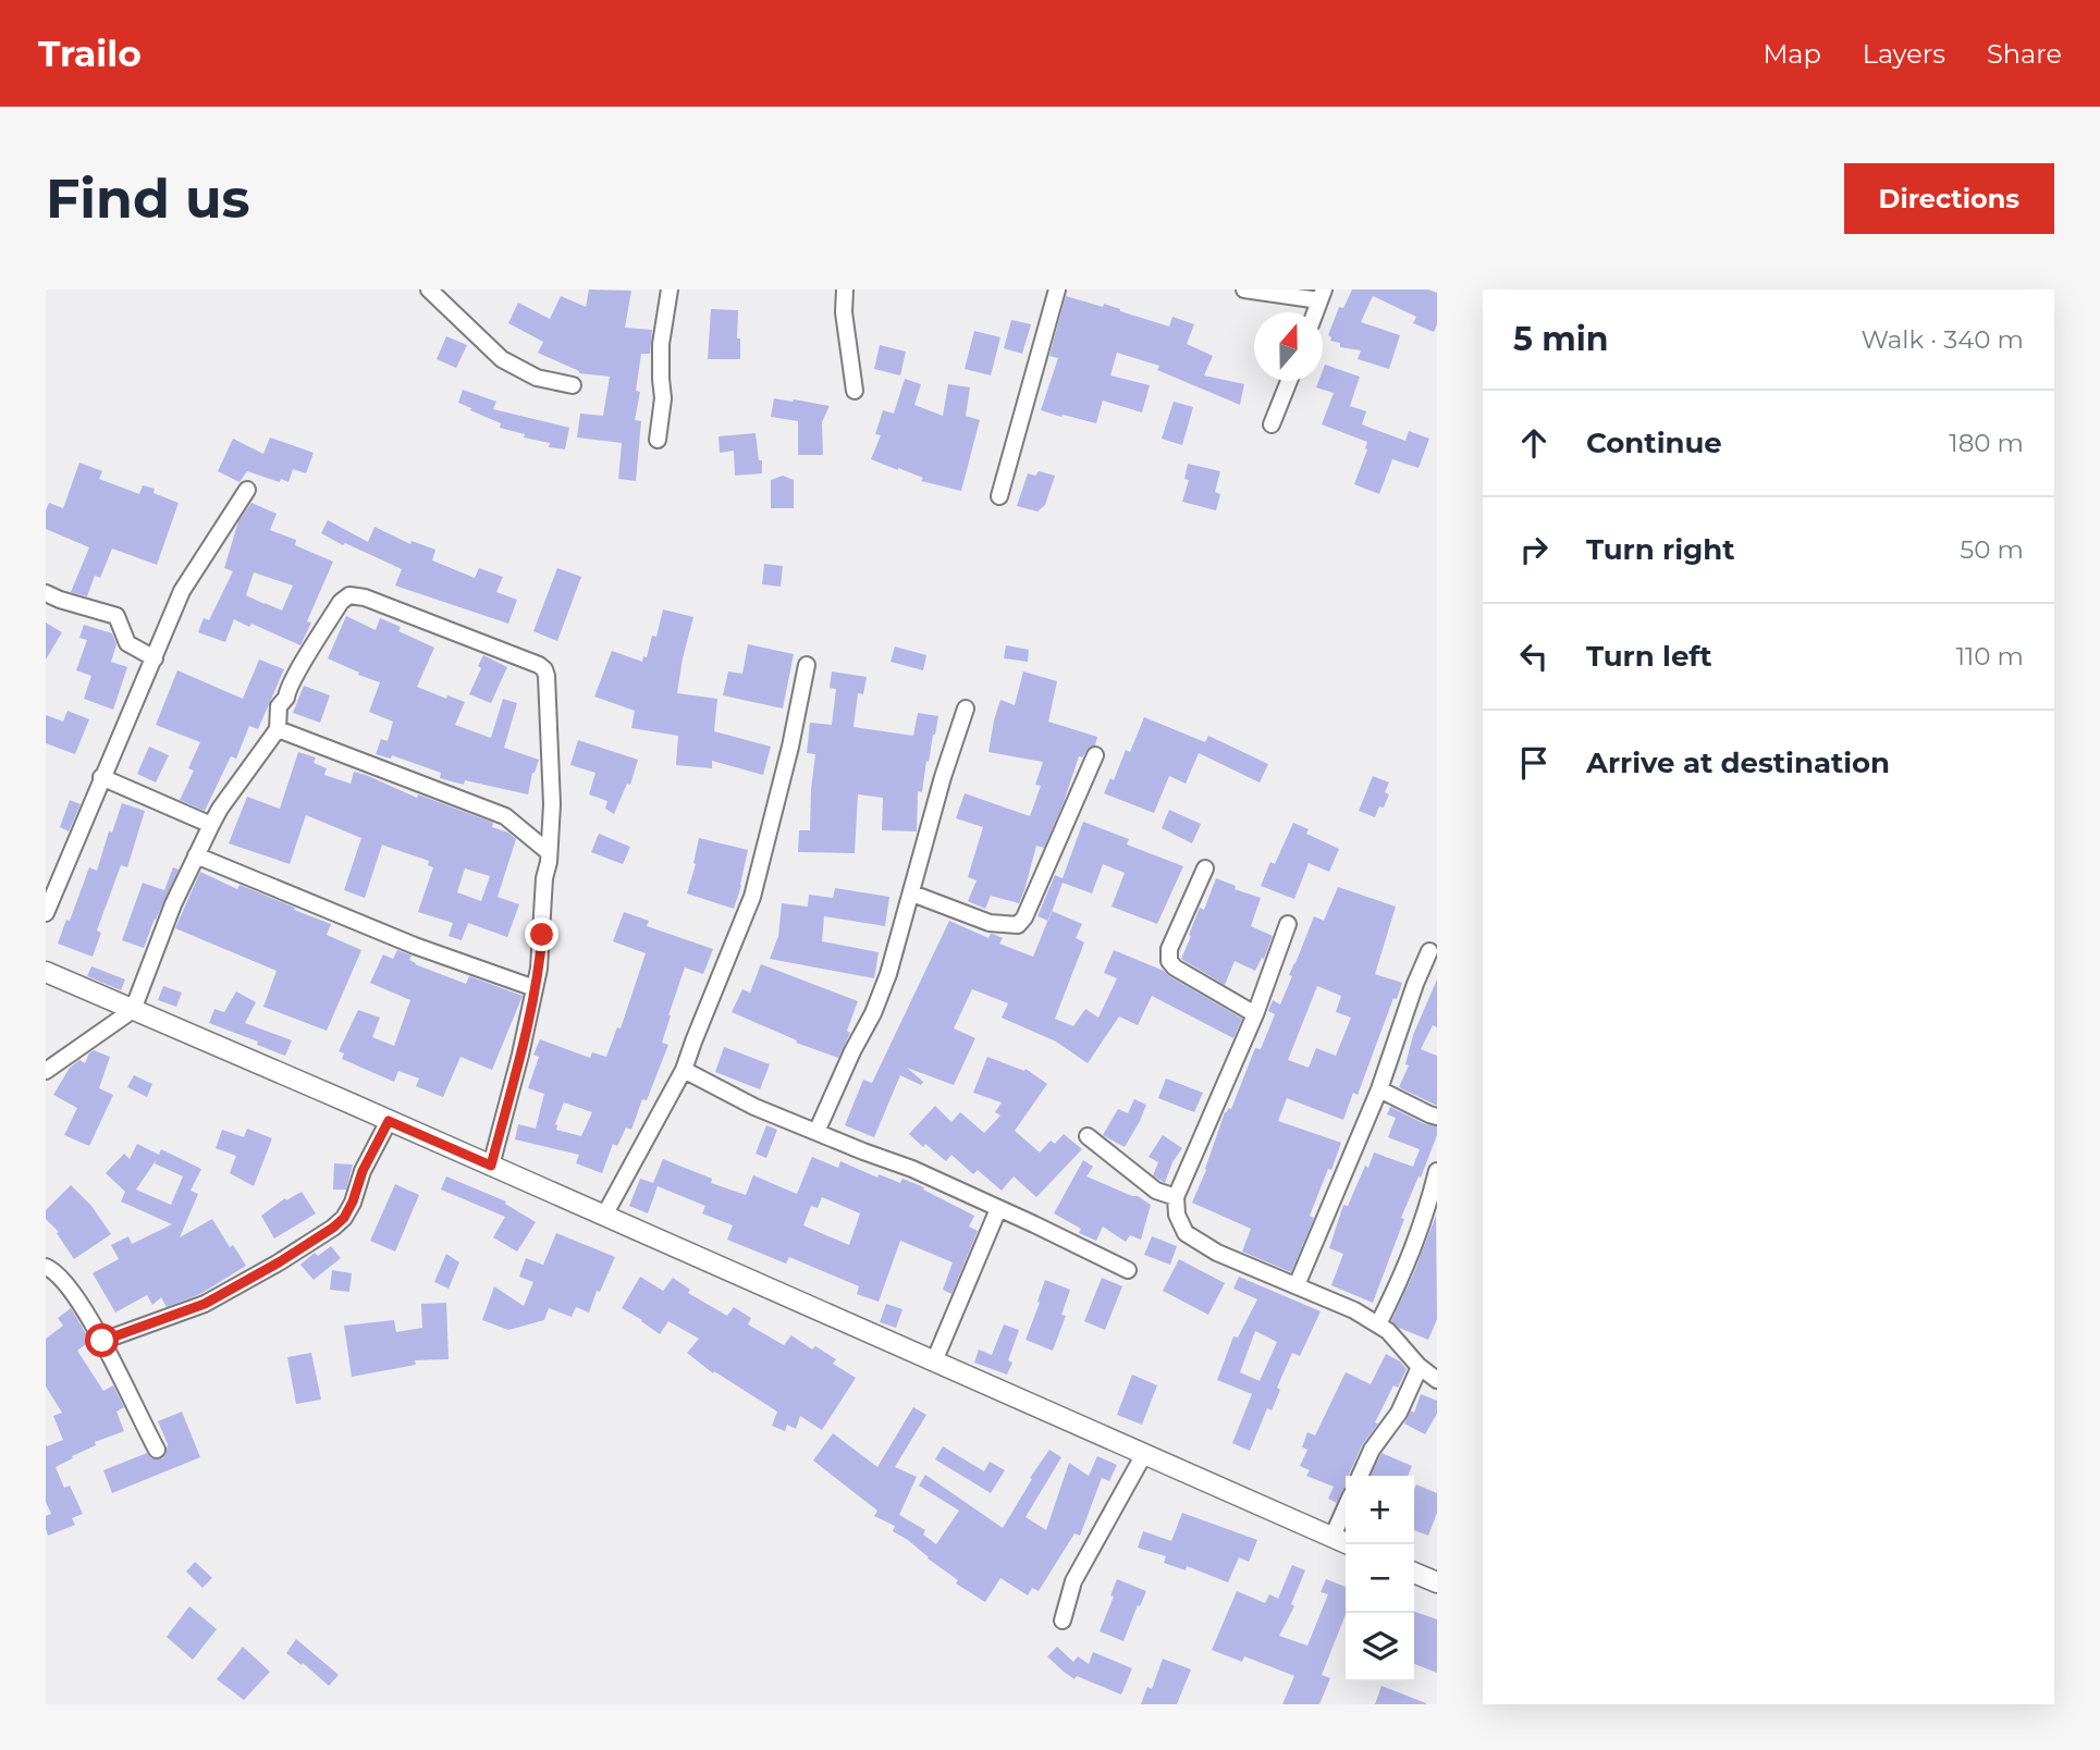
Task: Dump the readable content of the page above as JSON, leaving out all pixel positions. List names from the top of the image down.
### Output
{
  "north": "top",
  "page": {
    "header": "Trailo",
    "nav": ["Map", "Layers", "Share"],
    "buttons": "Directions",
    "title": "Find us",
    "heading": ["5 min", "Walk · 340 m"],
    "list": [
      ["Continue", "180 m"],
      ["Turn right", "50 m"],
      ["Turn left", "110 m"],
      "Arrive at destination"
    ],
    "map_buttons": ["+", "−"]
  }
}
